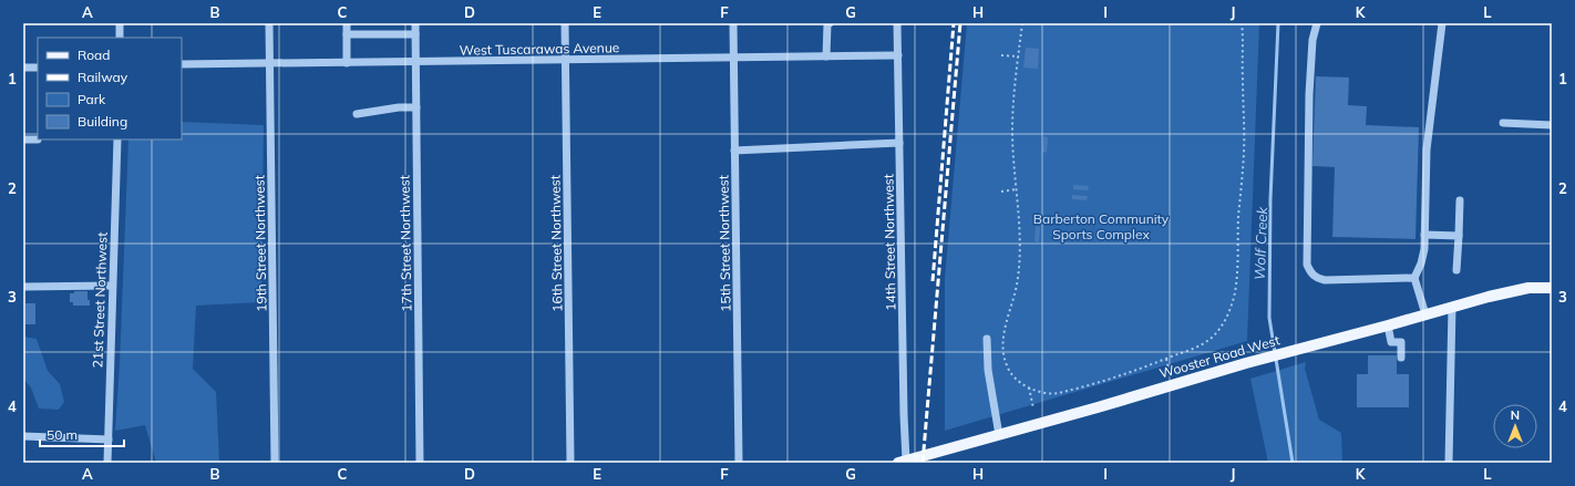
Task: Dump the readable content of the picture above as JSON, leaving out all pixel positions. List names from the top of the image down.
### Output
{
  "streets": {
    "main road": ["Wooster Road West"],
    "street": [
      "West Tuscarawas Avenue",
      "14th Street Northwest",
      "19th Street Northwest",
      "17th Street Northwest",
      "16th Street Northwest",
      "15th Street Northwest",
      "21st Street Northwest"
    ]
  },
  "crossings": [
    ["West Tuscarawas Avenue", "14th Street Northwest"],
    ["West Tuscarawas Avenue", "19th Street Northwest"],
    ["West Tuscarawas Avenue", "17th Street Northwest"],
    ["West Tuscarawas Avenue", "16th Street Northwest"],
    ["West Tuscarawas Avenue", "15th Street Northwest"],
    ["14th Street Northwest", "Wooster Road West"]
  ],
  "water": ["Wolf Creek"],
  "parks": ["Barberton Community Sports Complex"],
  "legend": [
    "Road",
    "Railway",
    "Park",
    "Building"
  ],
  "scale_bar": "50 m",
  "north": "top",
  "grid": {
    "columns": [
      "A",
      "B",
      "C",
      "D",
      "E",
      "F",
      "G",
      "H",
      "I",
      "J",
      "K",
      "L"
    ],
    "rows": [
      "1",
      "2",
      "3",
      "4"
    ]
  }
}
